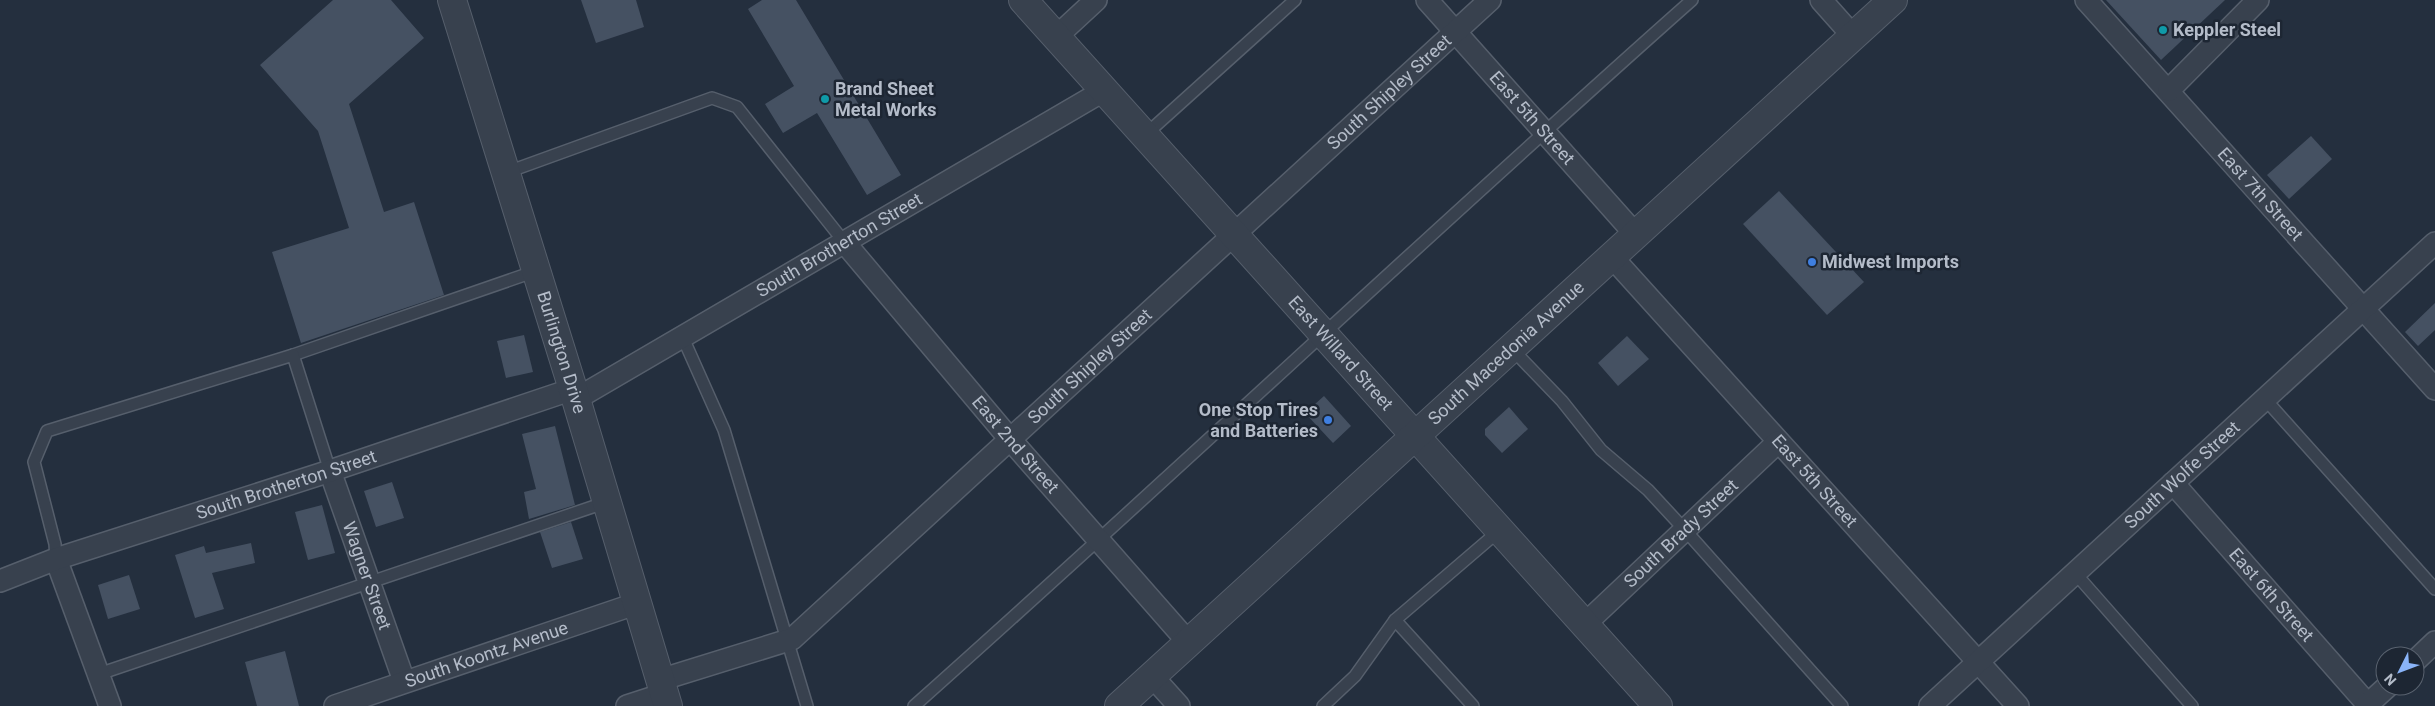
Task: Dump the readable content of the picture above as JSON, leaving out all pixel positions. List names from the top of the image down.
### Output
{
  "streets": {
    "street": [
      "South Shipley Street",
      "East 5th Street",
      "East 7th Street",
      "South Brotherton Street",
      "Burlington Drive",
      "East Willard Street",
      "South Macedonia Avenue",
      "East 2nd Street",
      "South Wolfe Street",
      "South Brady Street",
      "Wagner Street",
      "East 6th Street",
      "South Koontz Avenue"
    ]
  },
  "crossings": [
    ["South Shipley Street", "East 5th Street"],
    ["South Shipley Street", "Burlington Drive"],
    ["South Shipley Street", "East Willard Street"],
    ["South Shipley Street", "East 2nd Street"],
    ["East 5th Street", "South Macedonia Avenue"],
    ["East 5th Street", "South Wolfe Street"],
    ["East 5th Street", "South Brady Street"],
    ["East 7th Street", "South Wolfe Street"],
    ["South Brotherton Street", "Burlington Drive"],
    ["South Brotherton Street", "East Willard Street"],
    ["South Brotherton Street", "East 2nd Street"],
    ["South Brotherton Street", "Wagner Street"],
    ["Burlington Drive", "South Koontz Avenue"],
    ["East Willard Street", "South Macedonia Avenue"],
    ["East Willard Street", "South Brady Street"],
    ["South Macedonia Avenue", "East 2nd Street"],
    ["South Wolfe Street", "East 6th Street"],
    ["Wagner Street", "South Koontz Avenue"]
  ],
  "places": [
    "Keppler Steel",
    "Brand Sheet Metal Works",
    "Midwest Imports",
    "One Stop Tires and Batteries"
  ],
  "north": "bottom left"
}
